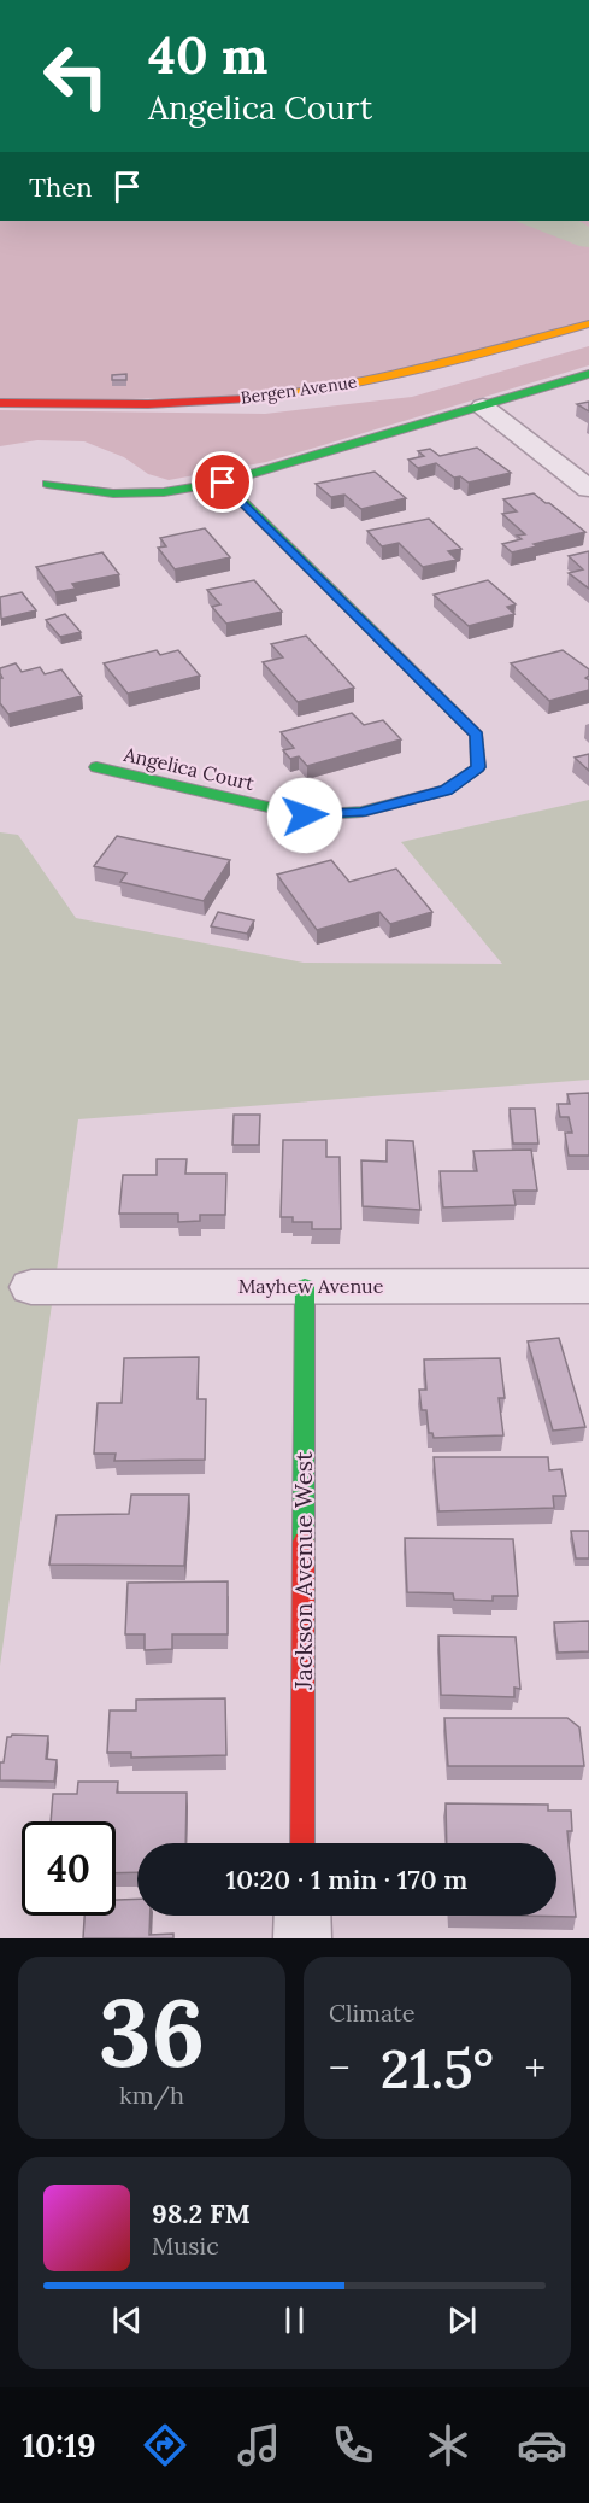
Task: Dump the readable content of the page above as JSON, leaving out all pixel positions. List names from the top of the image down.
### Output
{
  "streets": {
    "street": [
      "Bergen Avenue",
      "Angelica Court",
      "Mayhew Avenue",
      "Jackson Avenue West"
    ]
  },
  "crossings": [
    ["Mayhew Avenue", "Jackson Avenue West"]
  ],
  "page": {
    "turn": ["40 m", "Angelica Court"],
    "then": "Then",
    "limit": "40",
    "trip": "10:20 · 1 min · 170 m",
    "tile": [
      ["36", "km/h"],
      "Climate"
    ],
    "heat": ["−", "21.5°", "+"],
    "song": ["98.2 FM", "Music"],
    "tabs": "10:19"
  }
}
